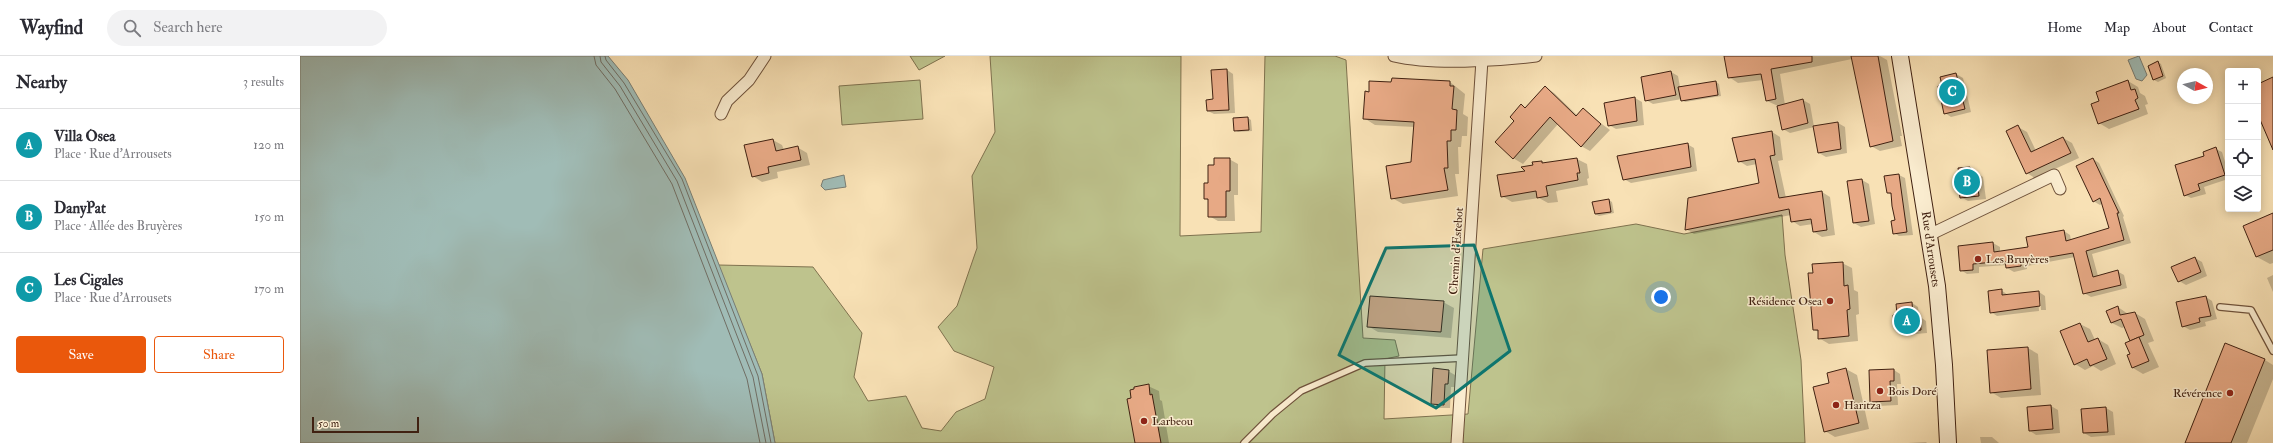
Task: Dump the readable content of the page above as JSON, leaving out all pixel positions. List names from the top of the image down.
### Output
{
  "streets": {
    "main road": ["Rue d'Arrousets"],
    "street": ["Chemin d'Estebot"]
  },
  "places": [
    "Les Bruyères",
    "Résidence Osea",
    "Bois Doré",
    "Révérence",
    "Haritza",
    "Larbeou"
  ],
  "scale_bar": "50 m",
  "north": "right",
  "page": {
    "header": "Wayfind",
    "search": "Search here",
    "nav": [
      "Home",
      "Map",
      "About",
      "Contact"
    ],
    "heading": ["Nearby", "3 results"],
    "map_buttons": ["+", "−"],
    "pins": ["C", "B", "A"],
    "list": [
      {
        "mark": "A",
        "name": "Villa Osea",
        "note": "Place · Rue d'Arrousets",
        "value": "120 m"
      },
      {
        "mark": "B",
        "name": "DanyPat",
        "note": "Place · Allée des Bruyères",
        "value": "150 m"
      },
      {
        "mark": "C",
        "name": "Les Cigales",
        "note": "Place · Rue d'Arrousets",
        "value": "170 m"
      }
    ],
    "buttons": ["Save", "Share"],
    "scale": "50 m"
  }
}
